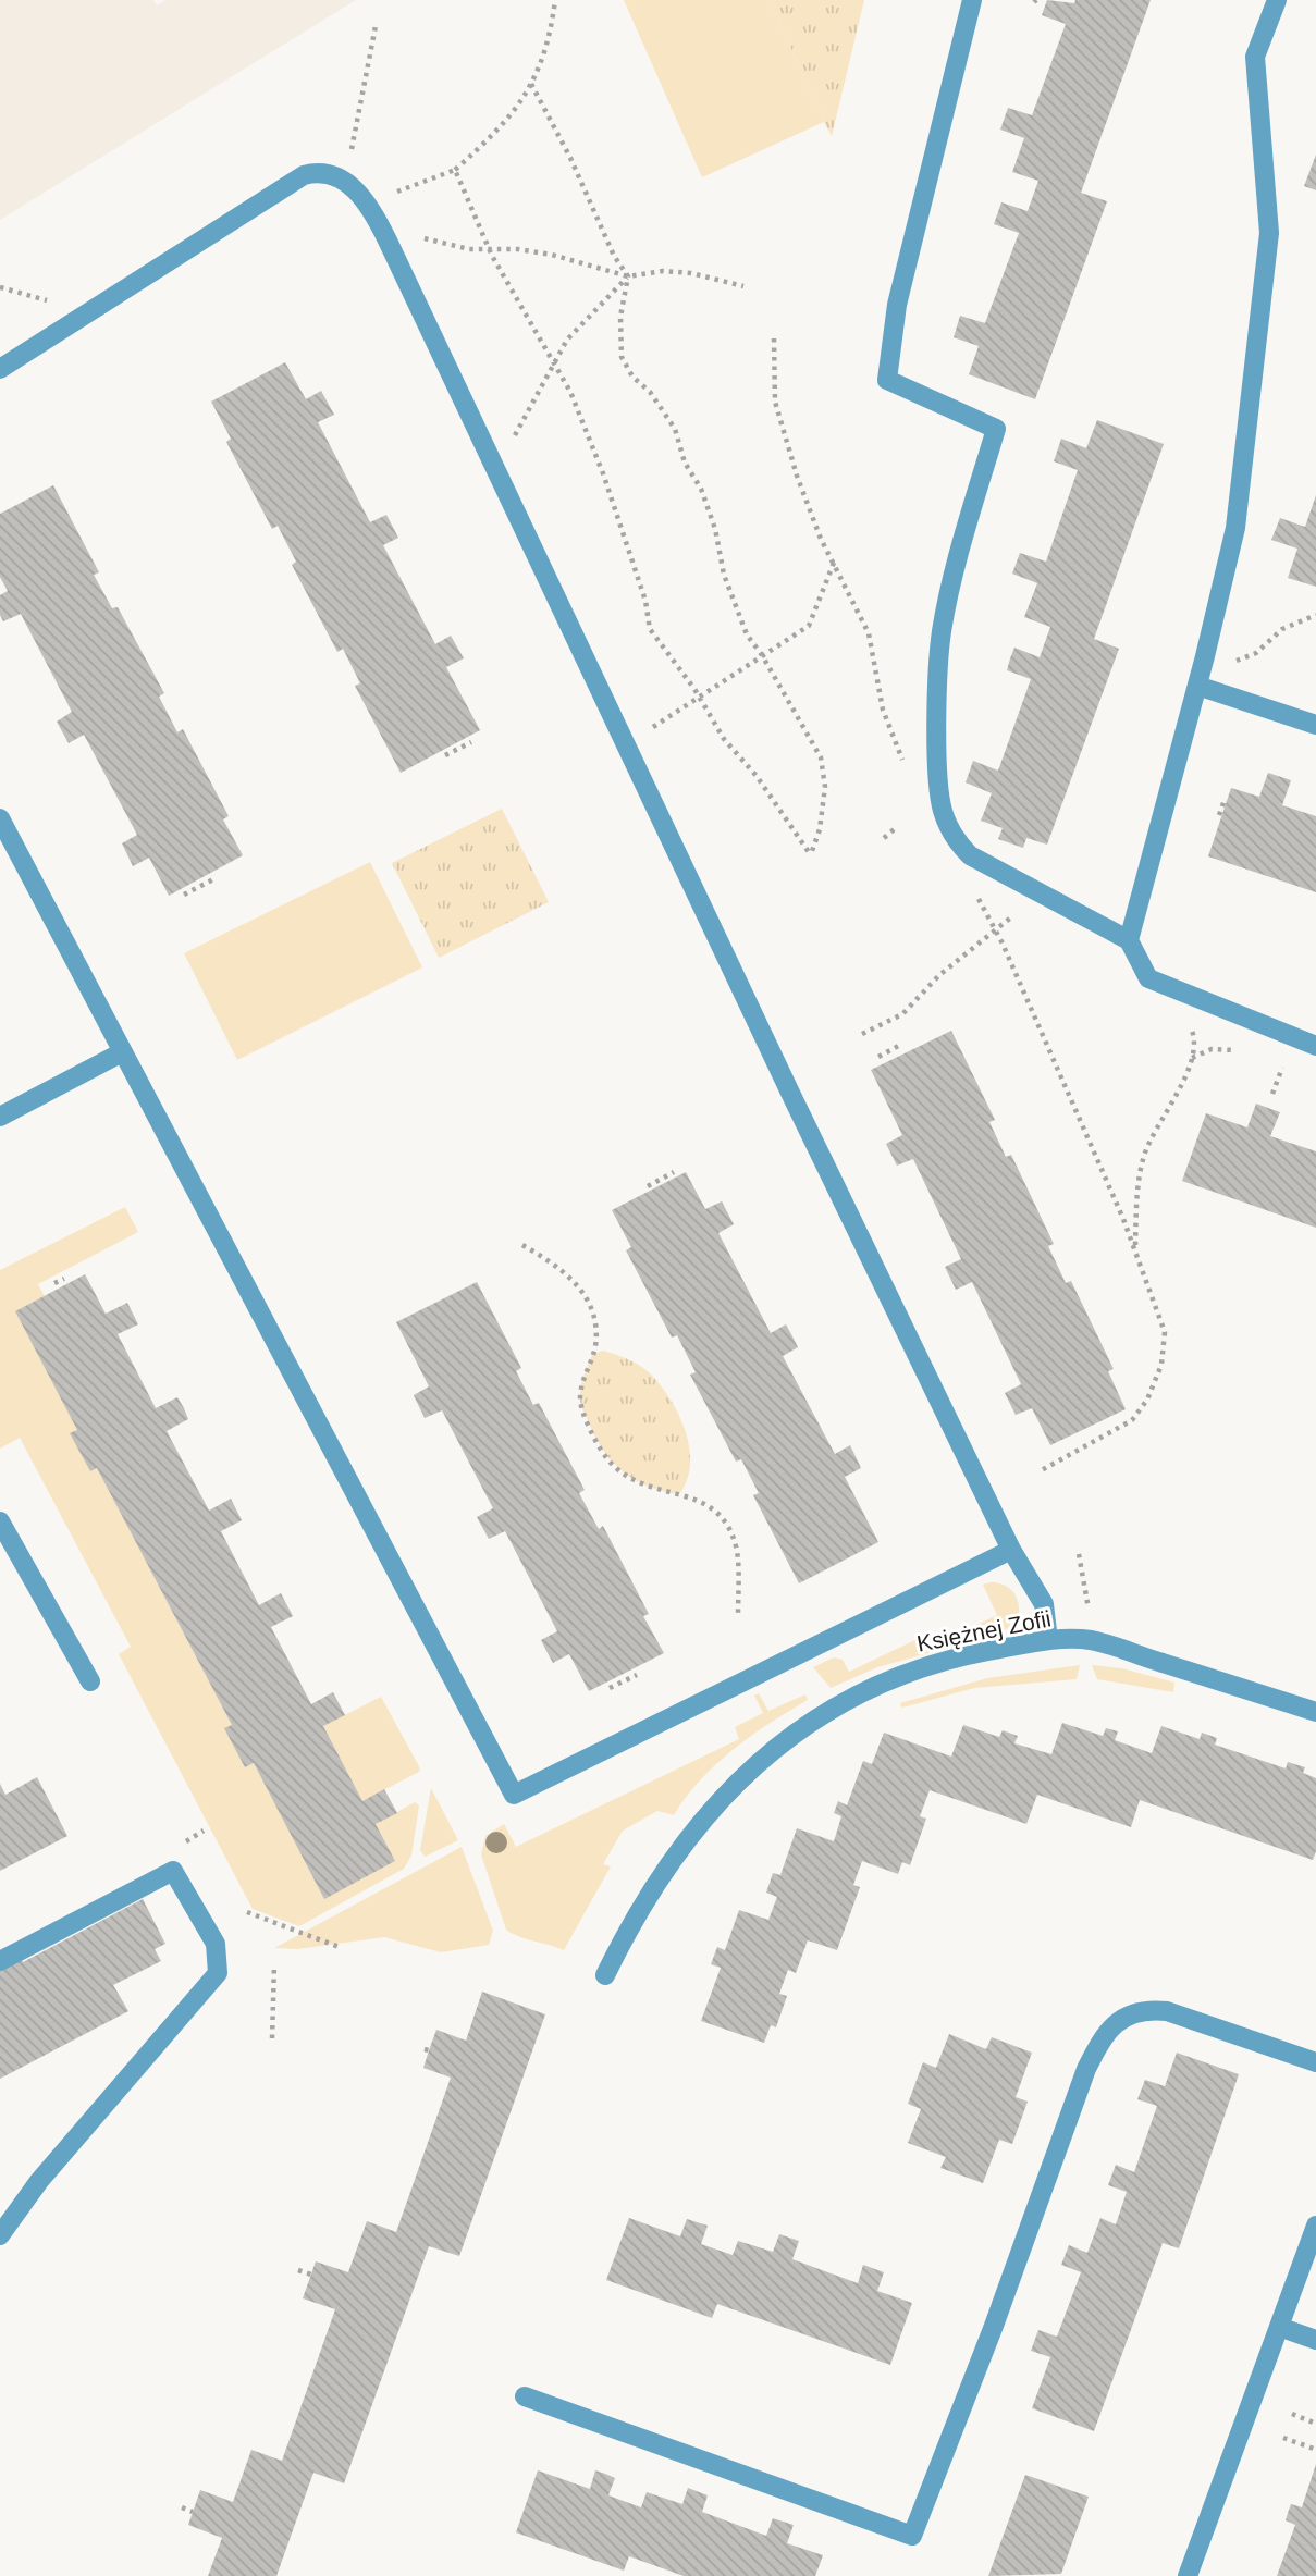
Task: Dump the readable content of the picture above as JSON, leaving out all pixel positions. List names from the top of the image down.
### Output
{
  "streets": {
    "street": ["Księżnej Zofii"]
  }
}
